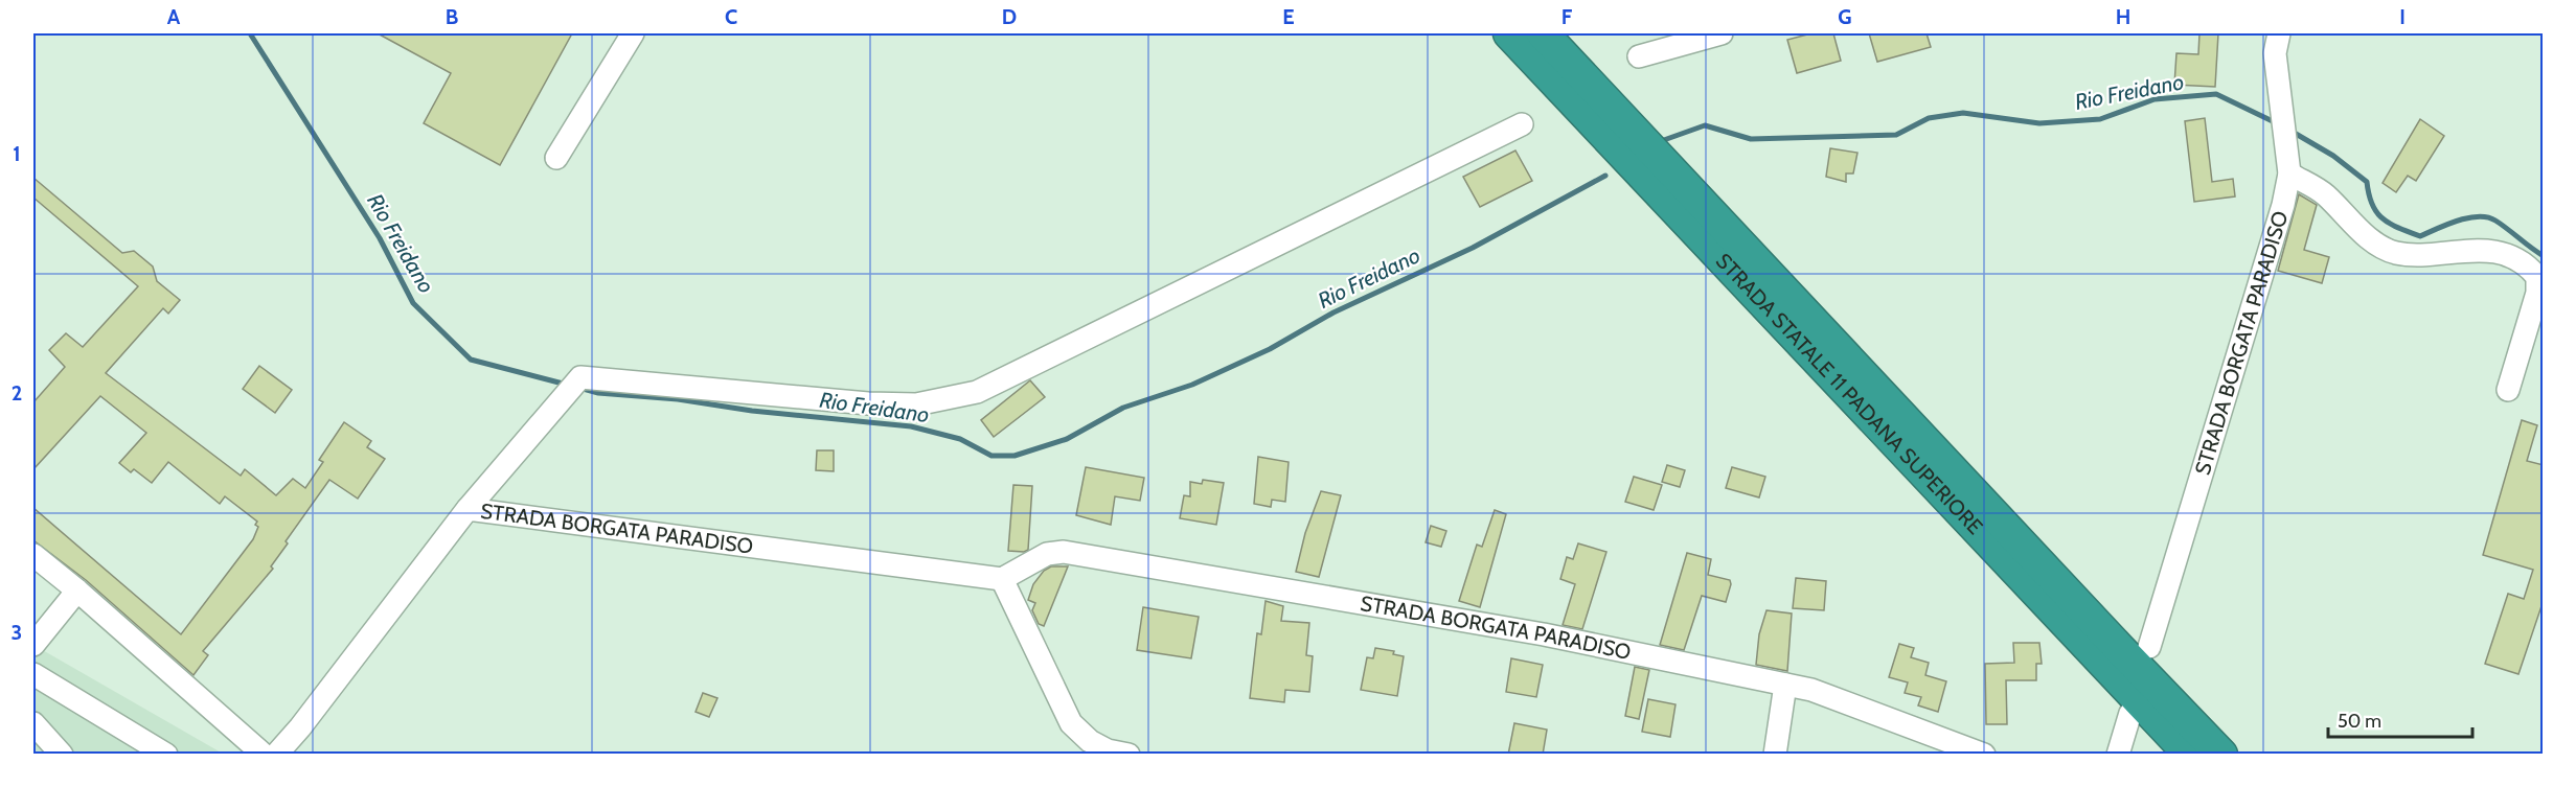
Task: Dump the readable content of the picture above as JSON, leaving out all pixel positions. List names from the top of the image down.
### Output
{
  "streets": {
    "highway": ["STRADA STATALE 11 PADANA SUPERIORE"],
    "street": ["STRADA BORGATA PARADISO"]
  },
  "water": ["Rio Freidano"],
  "scale_bar": "50 m",
  "grid": {
    "columns": [
      "A",
      "B",
      "C",
      "D",
      "E",
      "F",
      "G",
      "H",
      "I"
    ],
    "rows": ["1", "2", "3"]
  }
}
